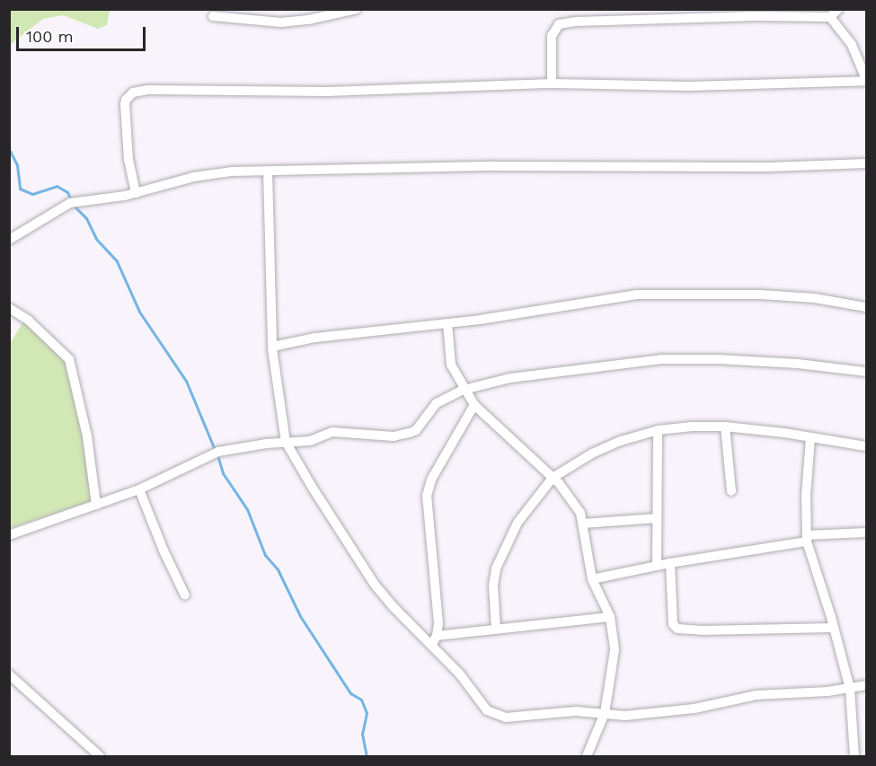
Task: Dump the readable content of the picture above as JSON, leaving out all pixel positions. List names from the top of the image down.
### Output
{
  "scale_bar": "100 m"
}
